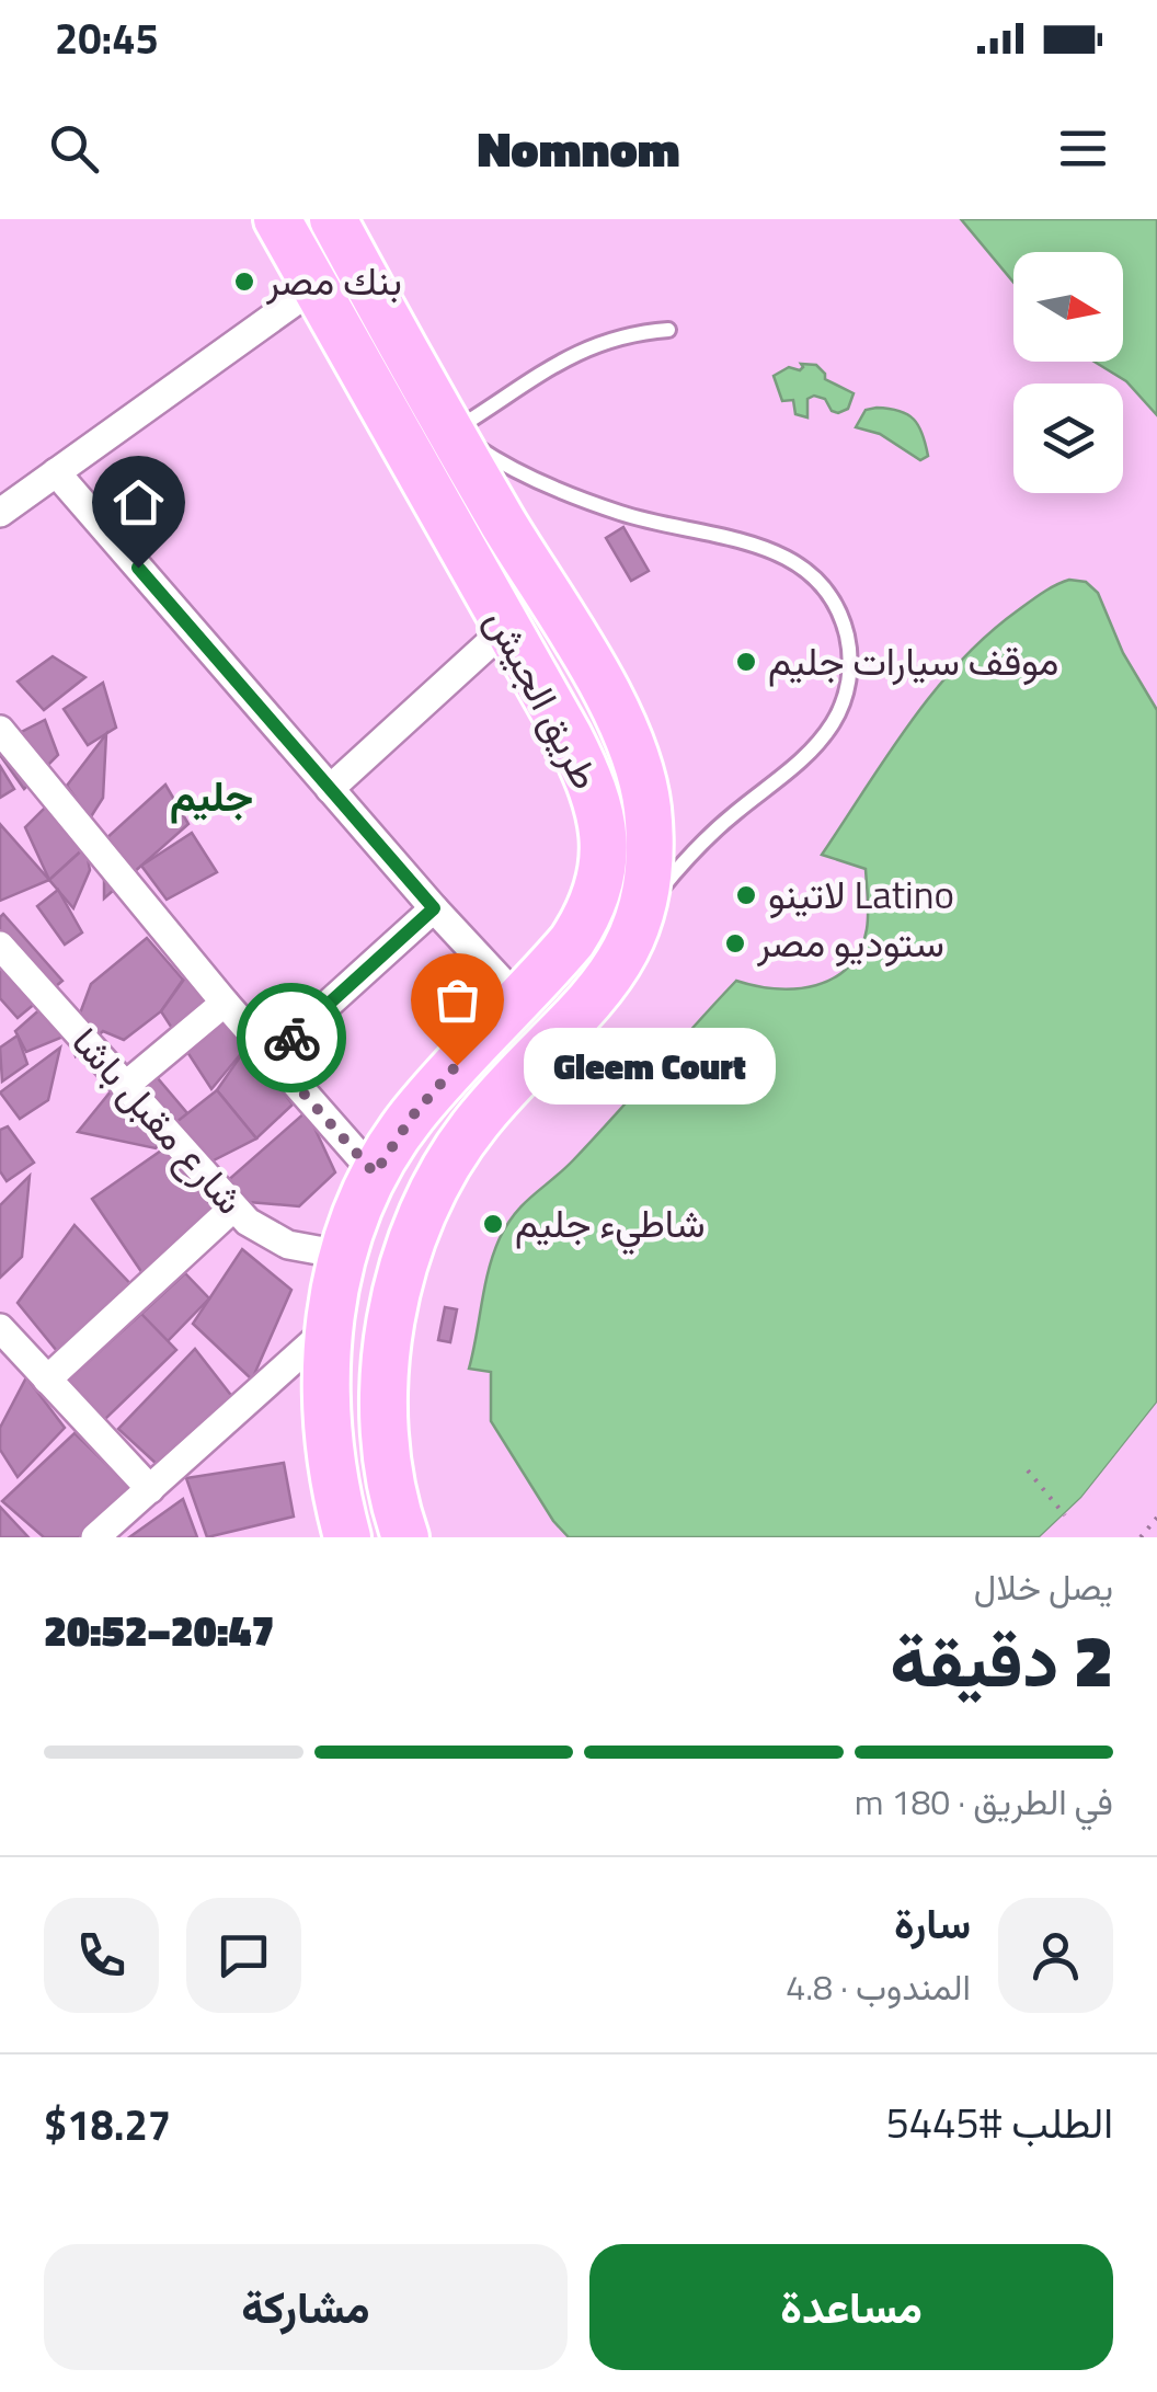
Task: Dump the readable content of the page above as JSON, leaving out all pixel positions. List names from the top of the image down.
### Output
{
  "streets": {
    "highway": ["طريق الجيش"],
    "street": ["شارع مقبل باشا"]
  },
  "crossings": [
    ["طريق الجيش", "شارع مقبل باشا"]
  ],
  "districts": ["جليم"],
  "places": [
    "بنك مصر",
    "موقف سيارات جليم",
    "لاتينو Latino",
    "ستوديو مصر",
    "Gleem Court",
    "شاطيء جليم"
  ],
  "north": "right",
  "page": {
    "status": "20:45",
    "header": "Nomnom",
    "bubble": "Gleem Court",
    "heading": ["2 دقيقة", "يصل خلال", "20:47–20:52"],
    "panel": [
      "سارة",
      "المندوب · 4.8",
      "الطلب #5445",
      "$18.27"
    ],
    "bar": "في الطريق · 180 m",
    "buttons": ["مساعدة", "مشاركة"]
  }
}
